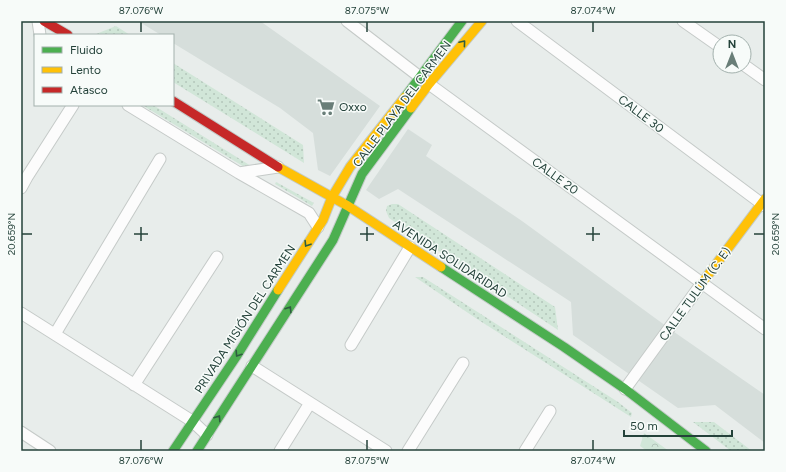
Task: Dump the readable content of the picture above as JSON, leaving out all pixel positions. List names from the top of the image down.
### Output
{
  "streets": {
    "street": [
      "CALLE PLAYA DEL CARMEN",
      "CALLE 30",
      "CALLE 20",
      "AVENIDA SOLIDARIDAD",
      "CALLE TULÚM (C. E)",
      "PRIVADA MISIÓN DEL CARMEN"
    ]
  },
  "crossings": [
    ["CALLE PLAYA DEL CARMEN", "CALLE 20"],
    ["CALLE PLAYA DEL CARMEN", "AVENIDA SOLIDARIDAD"],
    ["CALLE PLAYA DEL CARMEN", "PRIVADA MISIÓN DEL CARMEN"],
    ["CALLE 30", "CALLE TULÚM (C. E)"],
    ["CALLE 20", "CALLE TULÚM (C. E)"],
    ["AVENIDA SOLIDARIDAD", "CALLE TULÚM (C. E)"],
    ["AVENIDA SOLIDARIDAD", "PRIVADA MISIÓN DEL CARMEN"]
  ],
  "places": {
    "supermarket": ["Oxxo"]
  },
  "legend": ["Fluido", "Lento", "Atasco"],
  "scale_bar": "50 m",
  "north": "top",
  "coordinates": [
    "87.076°W",
    "87.075°W",
    "87.074°W",
    "20.659°N"
  ]
}
